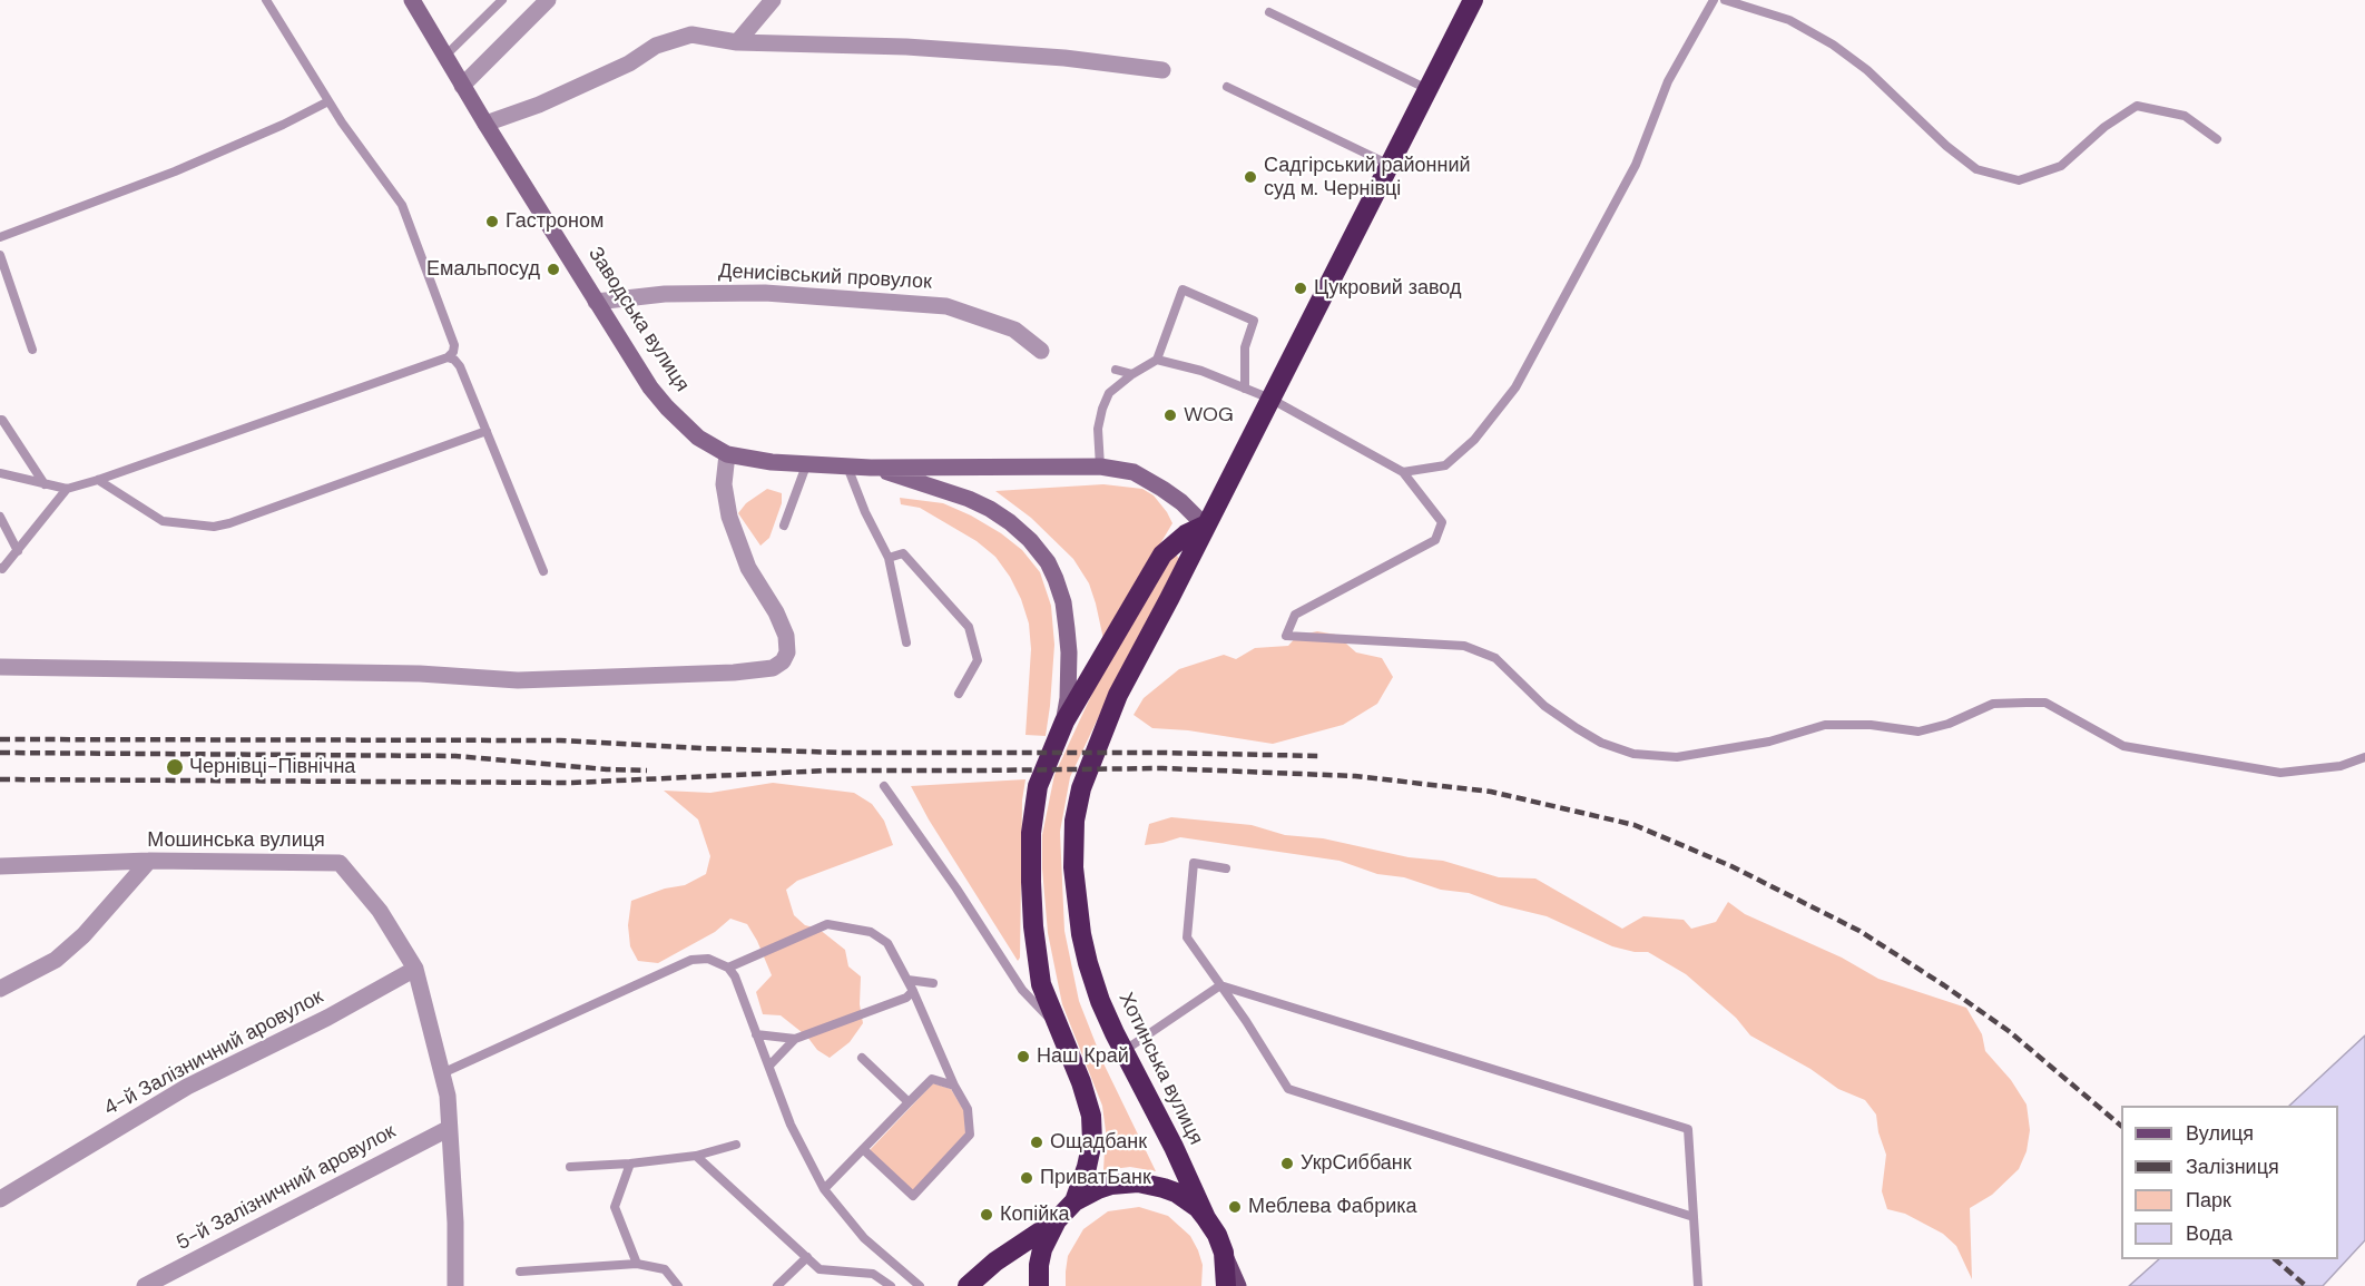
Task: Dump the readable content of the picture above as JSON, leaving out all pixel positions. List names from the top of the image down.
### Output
{
  "streets": {
    "highway": ["Заводська вулиця", "Хотинська вулиця"],
    "street": [
      "Денисівський провулок",
      "Мошинська вулиця",
      "4-й Залізничний аровулок",
      "5-й Залізничний аровулок"
    ]
  },
  "crossings": [
    ["Денисівський провулок", "Заводська вулиця"],
    ["Заводська вулиця", "Хотинська вулиця"],
    ["Мошинська вулиця", "4-й Залізничний аровулок"],
    ["Мошинська вулиця", "5-й Залізничний аровулок"]
  ],
  "places": [
    "Садгірський районний суд м. Чернівці",
    "Гастроном",
    "Емальпосуд",
    "Цукровий завод",
    "WOG",
    "Чернівці-Північна",
    "Наш Край",
    "Ощадбанк",
    "УкрСиббанк",
    "ПриватБанк",
    "Меблева Фабрика",
    "Копійка"
  ],
  "legend": [
    "Вулиця",
    "Залізниця",
    "Парк",
    "Вода"
  ]
}
